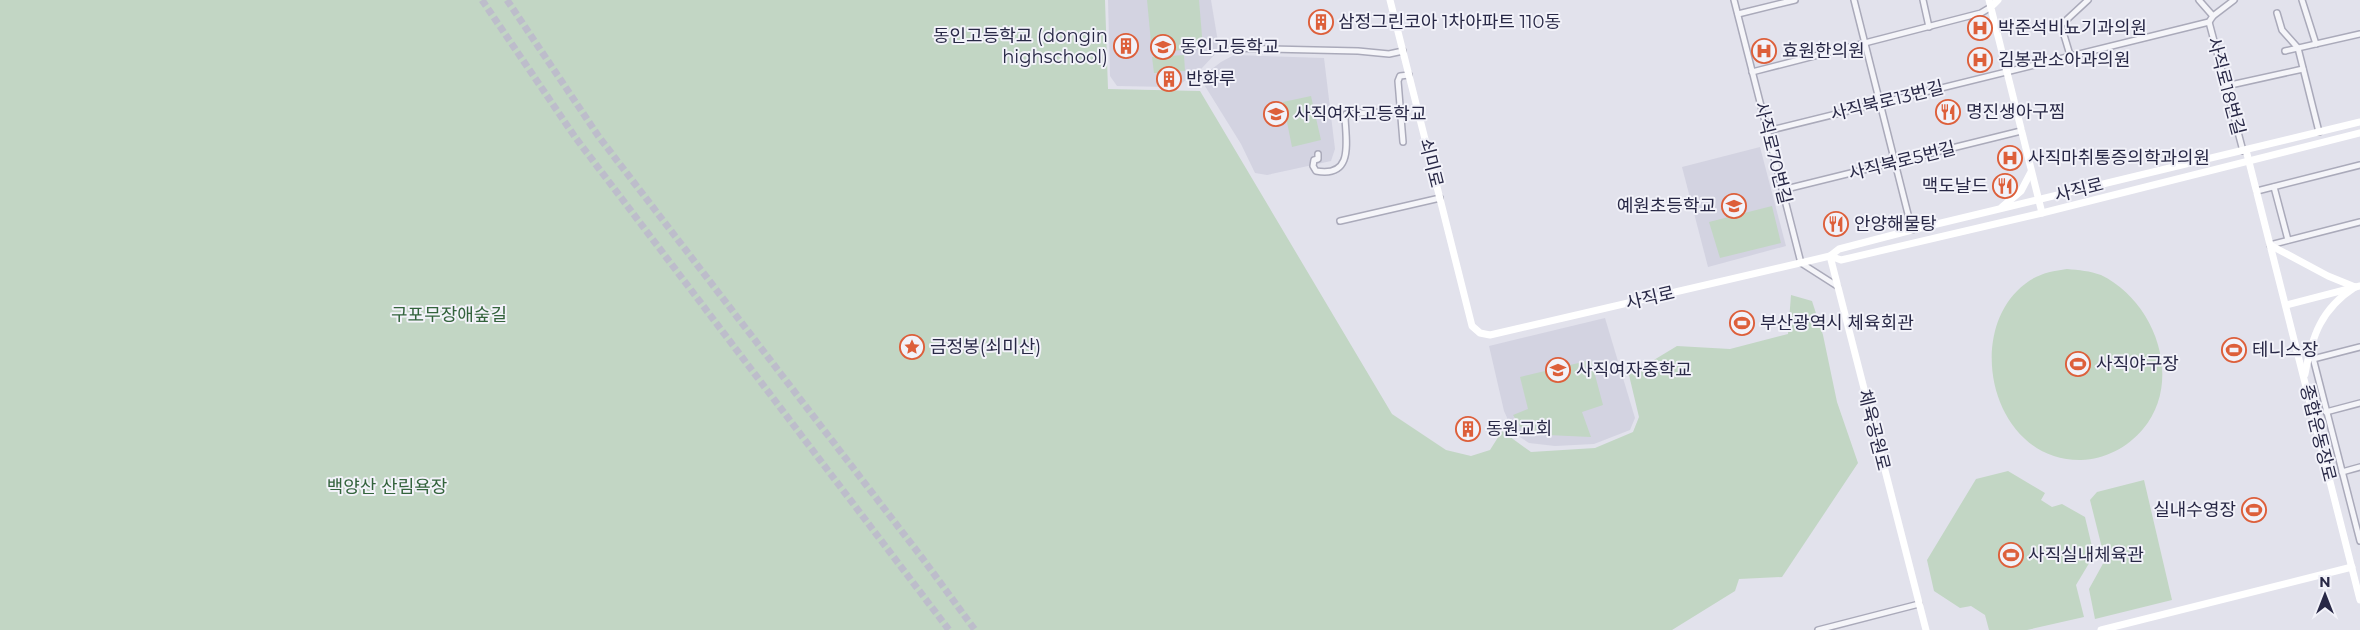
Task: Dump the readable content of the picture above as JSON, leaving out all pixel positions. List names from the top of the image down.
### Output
{
  "streets": {
    "main road": [
      "쇠미로",
      "사직로",
      "체육공원로",
      "종합운동장로"
    ],
    "street": [
      "사직로18번길",
      "사직북로13번길",
      "사직로70번길",
      "사직북로5번길"
    ]
  },
  "crossings": [
    ["사직로18번길", "사직북로13번길"],
    ["사직로18번길", "사직로"],
    ["사직로18번길", "종합운동장로"],
    ["사직북로13번길", "사직로70번길"],
    ["사직로70번길", "사직북로5번길"],
    ["사직로70번길", "사직로"],
    ["쇠미로", "사직로"],
    ["사직로", "체육공원로"],
    ["사직로", "종합운동장로"]
  ],
  "parks": ["구포무장애숲길", "백양산 산림욕장"],
  "places": {
    "building": [
      "삼정그린코아 1차아파트 110동",
      "동인고등학교 (dongin highschool)",
      "반화루",
      "동원교회"
    ],
    "hospital": [
      "박준석비뇨기과의원",
      "효원한의원",
      "김봉관소아과의원",
      "사직마취통증의학과의원"
    ],
    "school or university": [
      "동인고등학교",
      "사직여자고등학교",
      "예원초등학교",
      "사직여자중학교"
    ],
    "restaurant": ["명진생아구찜", "맥도날드", "안양해물탕"],
    "sports": [
      "부산광역시 체육회관",
      "테니스장",
      "사직야구장",
      "실내수영장",
      "사직실내체육관"
    ],
    "place": ["금정봉(쇠미산)"]
  },
  "north": "top"
}
